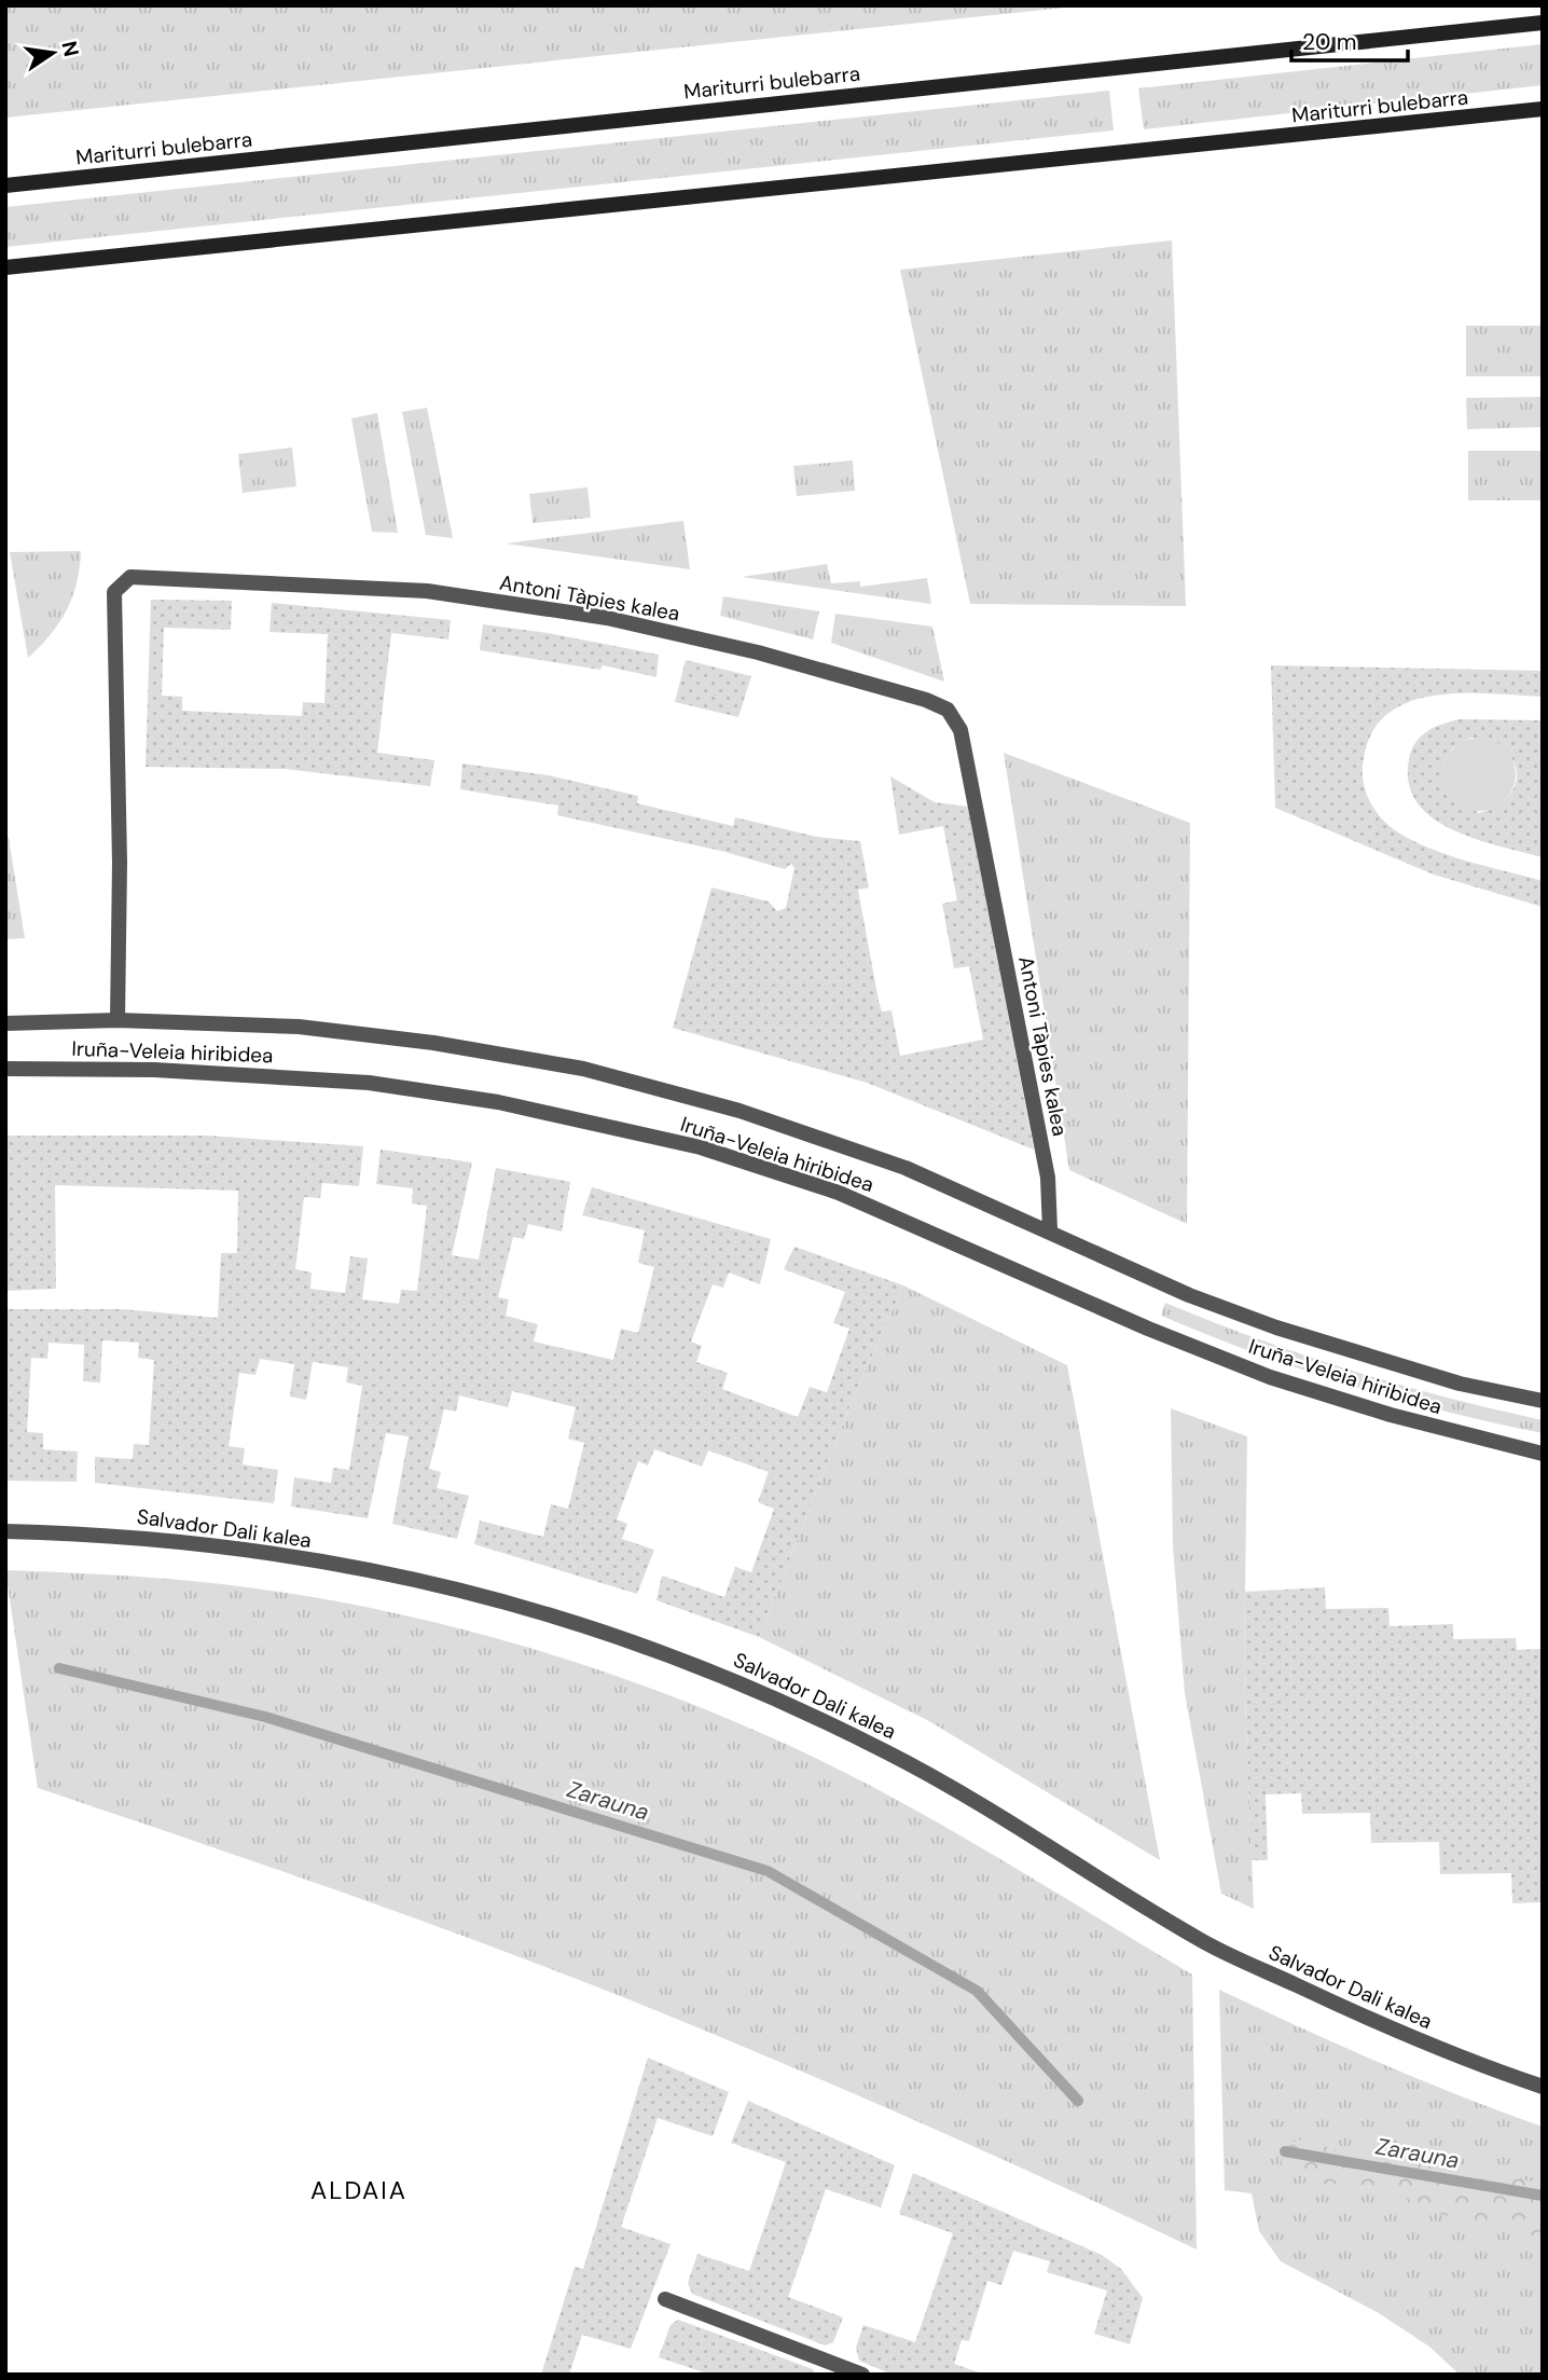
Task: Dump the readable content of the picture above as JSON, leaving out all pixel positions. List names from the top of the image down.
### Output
{
  "streets": {
    "main road": ["Mariturri bulebarra"],
    "street": ["Antoni Tàpies kalea", "Iruña-Veleia hiribidea", "Salvador Dali kalea"]
  },
  "crossings": [
    ["Antoni Tàpies kalea", "Iruña-Veleia hiribidea"]
  ],
  "districts": ["ALDAIA"],
  "water": ["Zarauna"],
  "scale_bar": "20 m",
  "north": "right"
}
